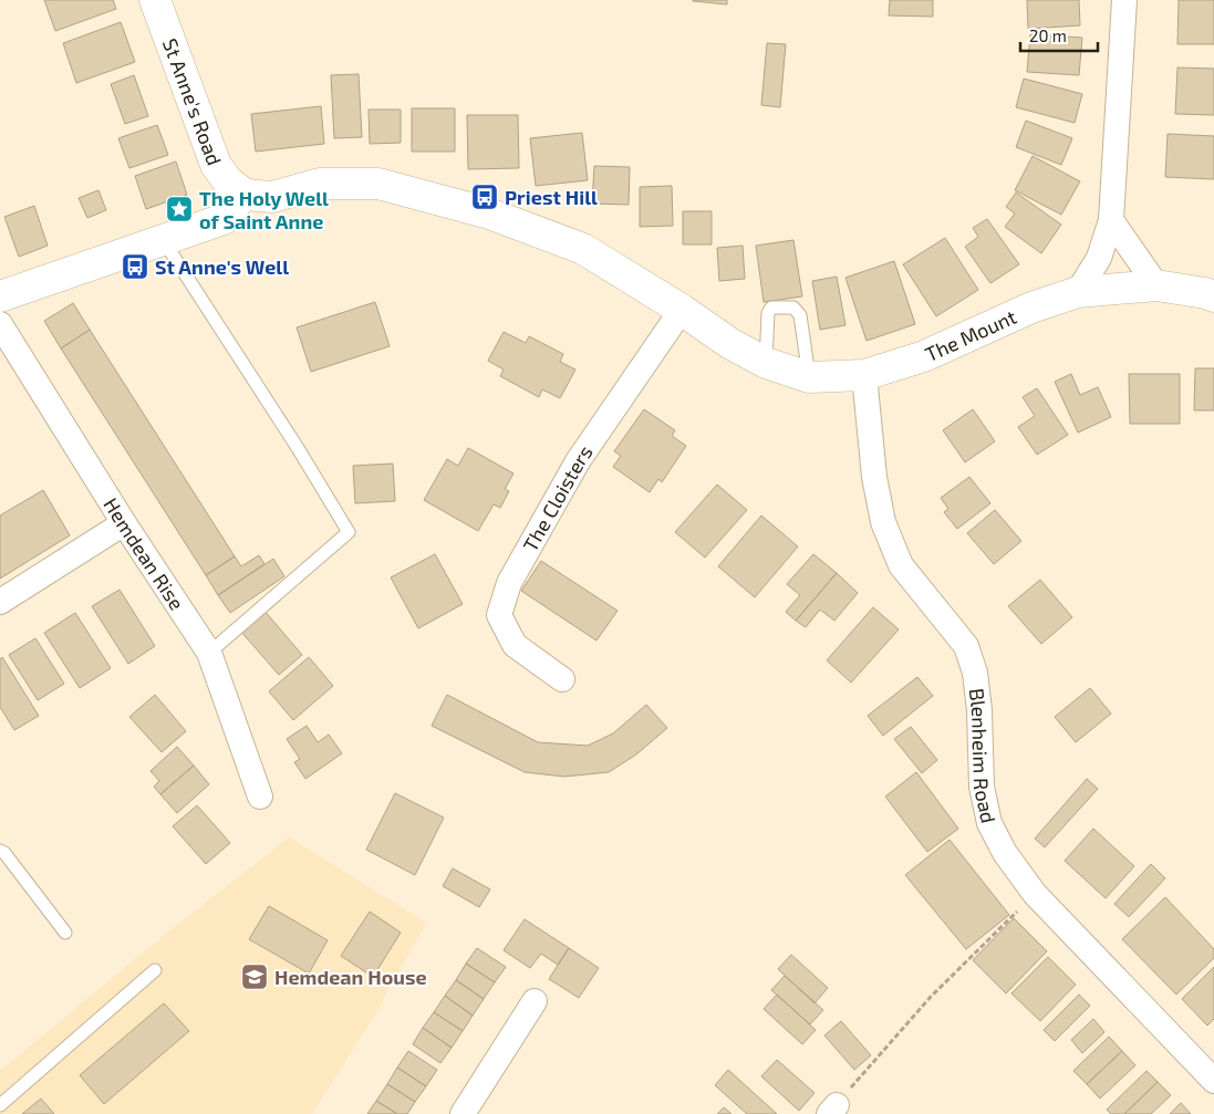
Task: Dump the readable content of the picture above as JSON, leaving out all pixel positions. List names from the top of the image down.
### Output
{
  "streets": {
    "street": [
      "St Anne's Road",
      "The Mount",
      "The Cloisters",
      "Hemdean Rise",
      "Blenheim Road"
    ]
  },
  "crossings": [
    ["The Mount", "Blenheim Road"]
  ],
  "places": {
    "bus stop": ["Priest Hill", "St Anne's Well"],
    "place": ["The Holy Well of Saint Anne"],
    "school or university": ["Hemdean House"]
  },
  "scale_bar": "20 m"
}
